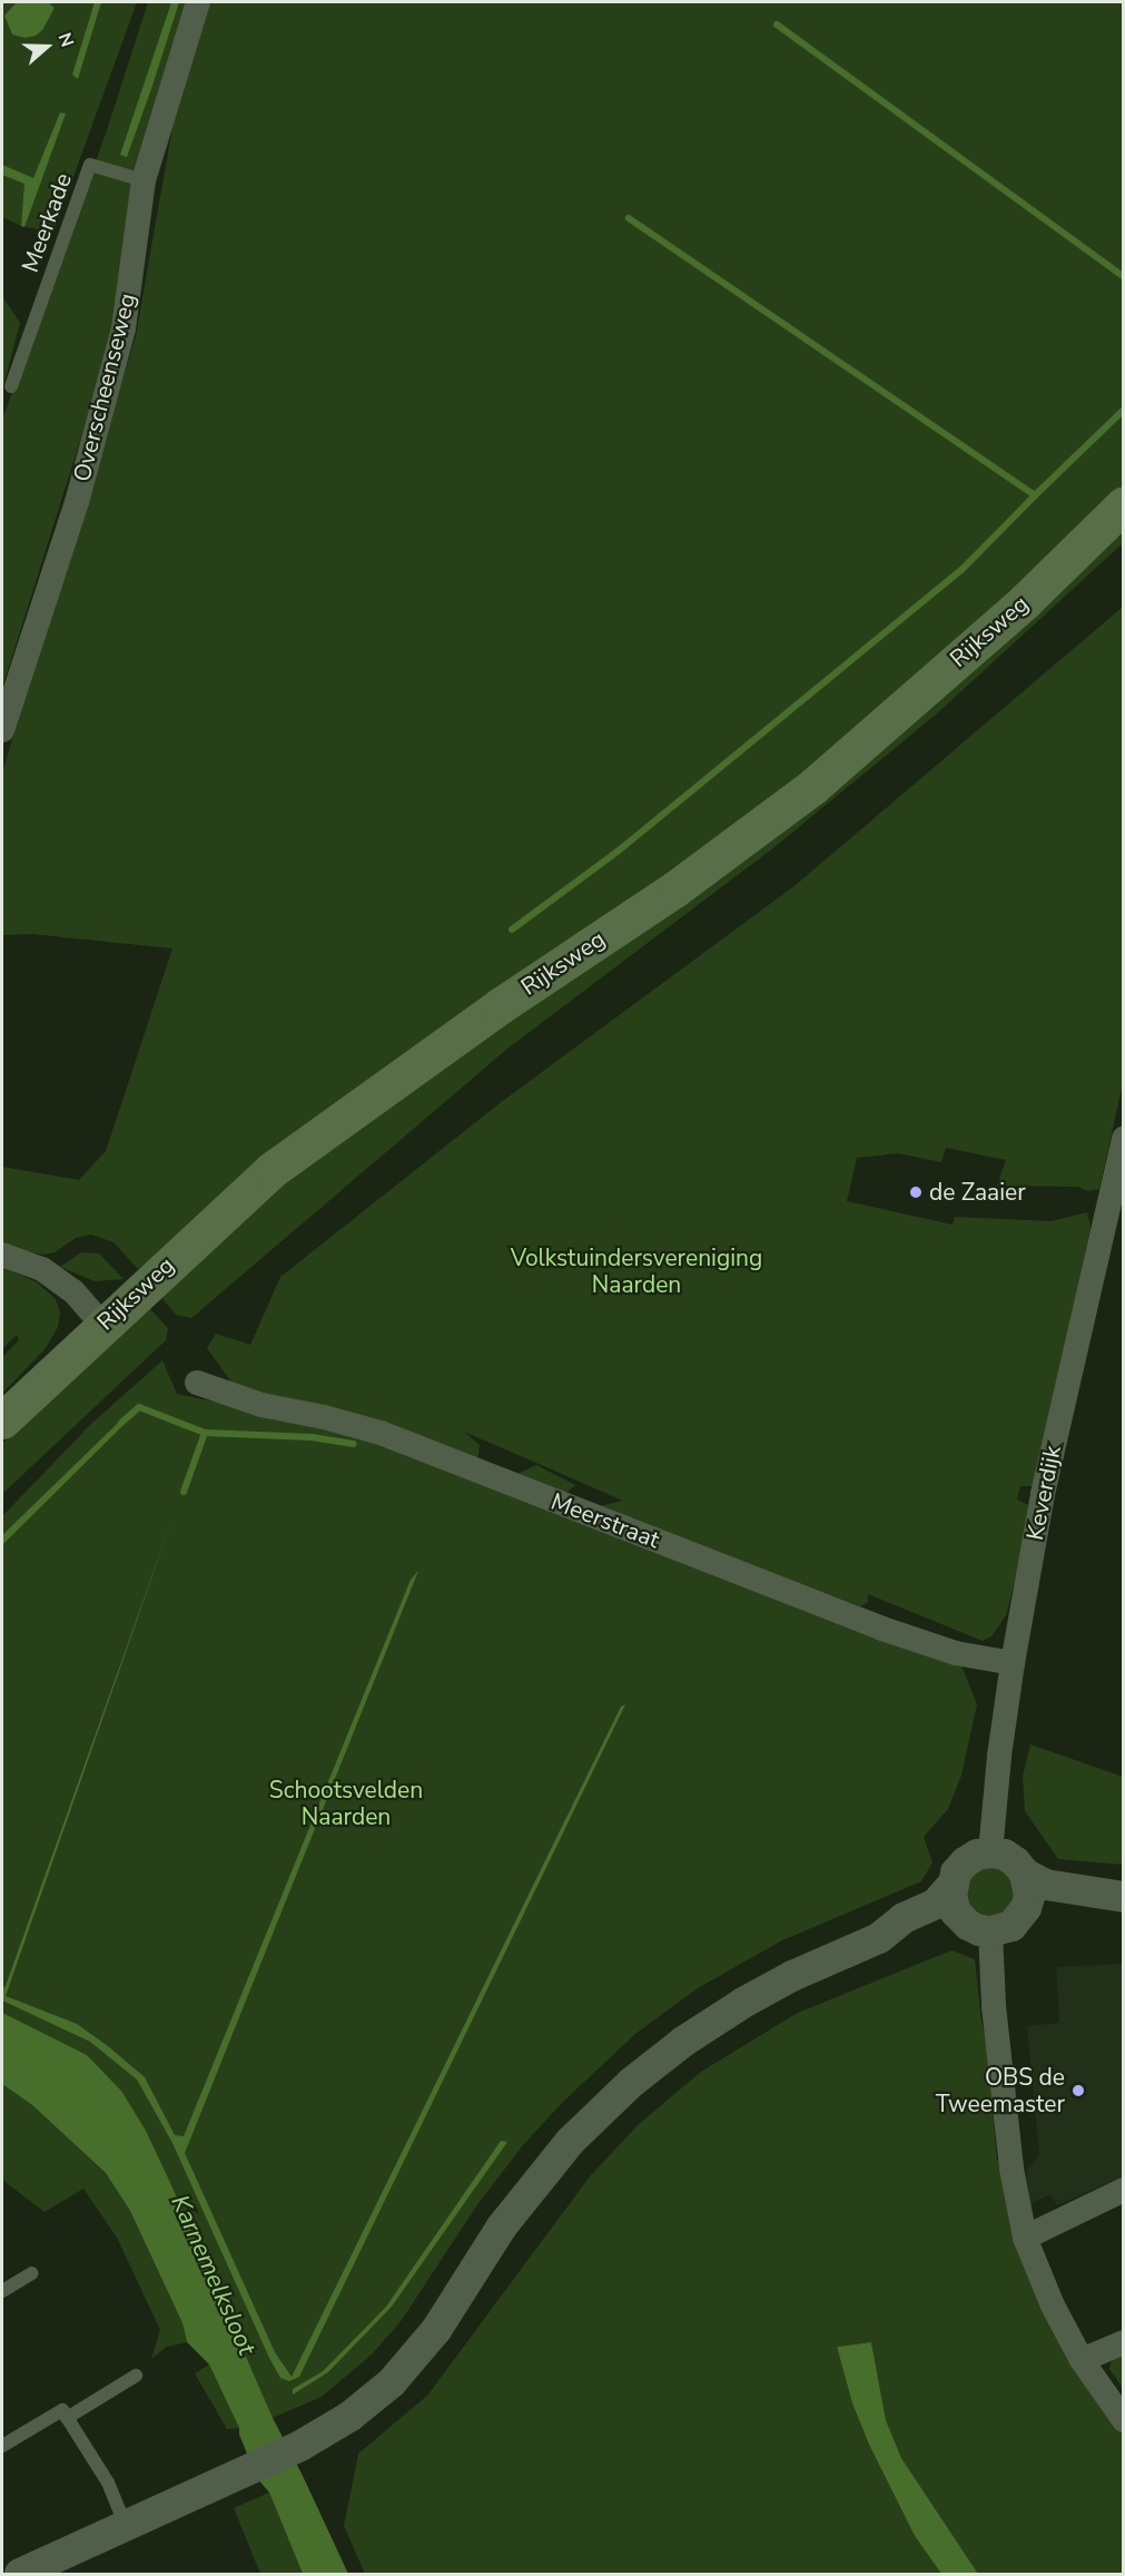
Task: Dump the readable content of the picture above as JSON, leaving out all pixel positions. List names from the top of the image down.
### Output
{
  "streets": {
    "main road": ["Rijksweg"],
    "street": ["Overscheenseweg", "Keverdijk", "Meerstraat"],
    "lane": ["Meerkade"]
  },
  "crossings": [
    ["Meerkade", "Overscheenseweg"],
    ["Keverdijk", "Meerstraat"]
  ],
  "water": ["Karnemelksloot"],
  "parks": ["Volkstuindersvereniging Naarden", "Schootsvelden Naarden"],
  "places": ["de Zaaier", "OBS de Tweemaster"],
  "north": "right"
}
